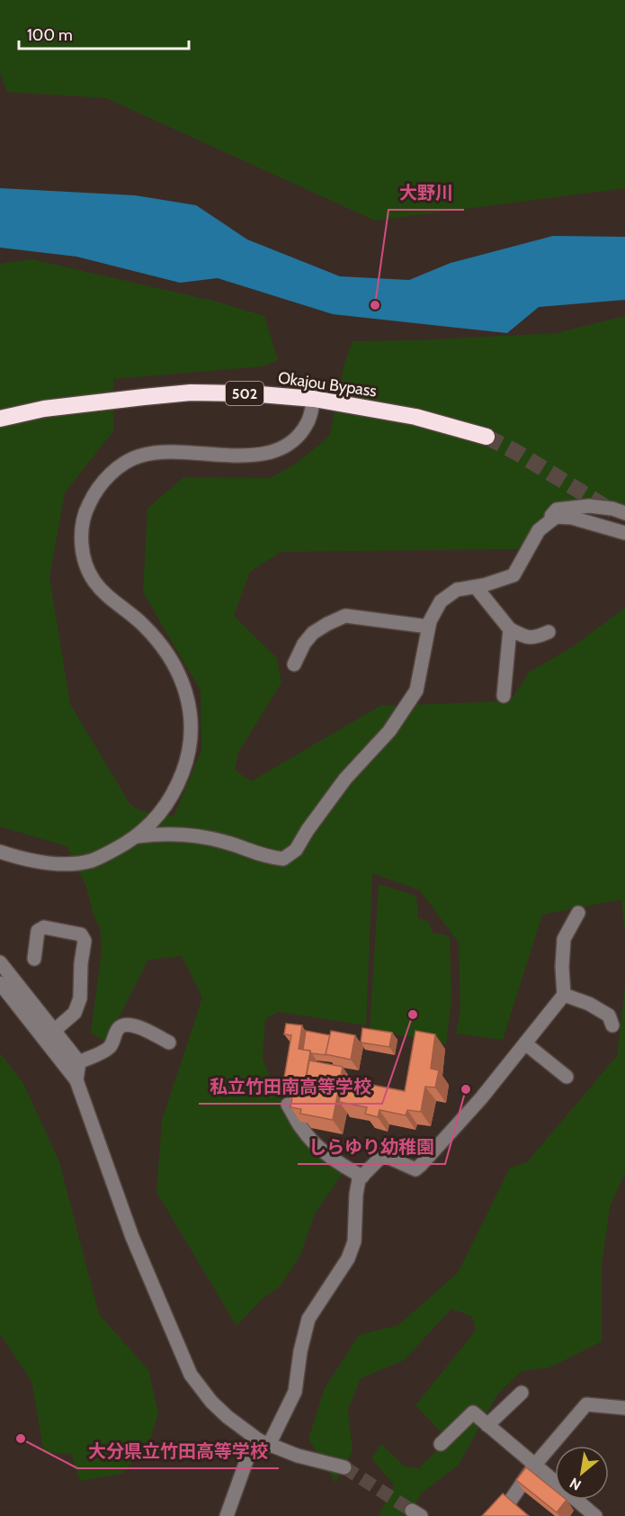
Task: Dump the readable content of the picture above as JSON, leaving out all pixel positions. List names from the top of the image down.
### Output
{
  "streets": {
    "highway": ["Okajou Bypass", "502"]
  },
  "places": [
    "大野川",
    "私立竹田南高等学校",
    "しらゆり幼稚園",
    "大分県立竹田高等学校"
  ],
  "scale_bar": "100 m",
  "north": "bottom left"
}
